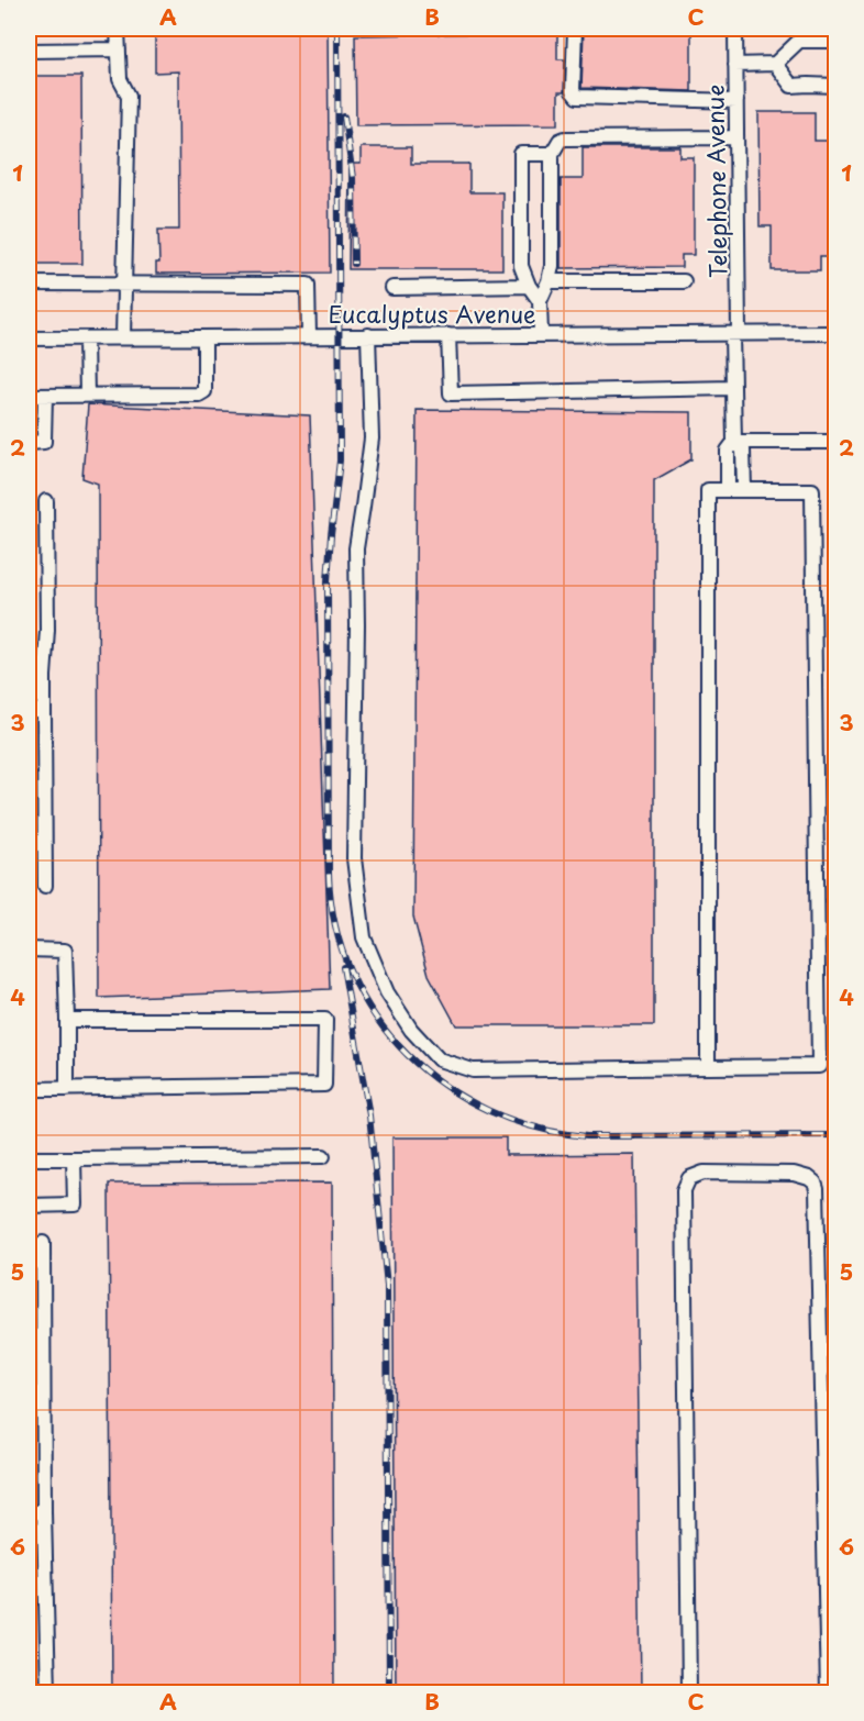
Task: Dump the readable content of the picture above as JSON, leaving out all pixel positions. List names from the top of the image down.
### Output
{
  "streets": {
    "street": ["Telephone Avenue", "Eucalyptus Avenue"]
  },
  "crossings": [
    ["Telephone Avenue", "Eucalyptus Avenue"]
  ],
  "grid": {
    "columns": ["A", "B", "C"],
    "rows": [
      "1",
      "2",
      "3",
      "4",
      "5",
      "6"
    ]
  }
}
